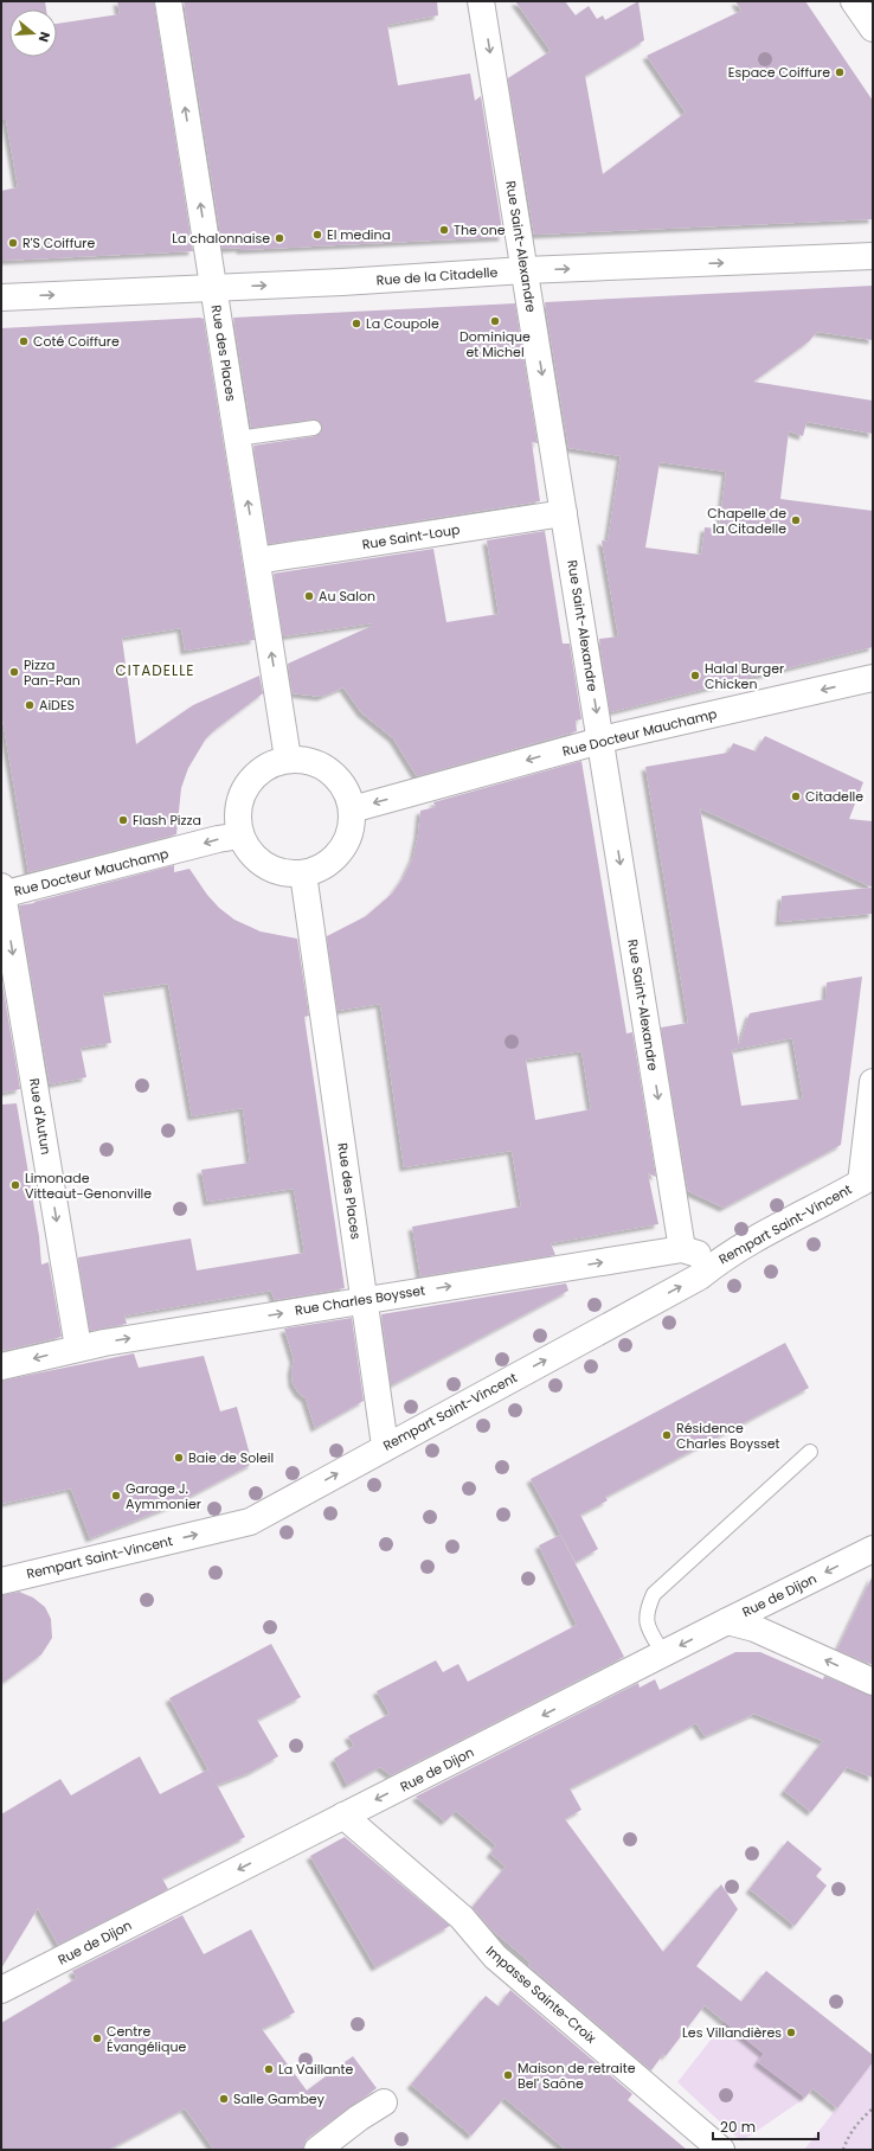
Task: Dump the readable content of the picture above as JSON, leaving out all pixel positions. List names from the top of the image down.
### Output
{
  "streets": {
    "street": [
      "Rue Saint-Alexandre",
      "Rue de la Citadelle",
      "Rue des Places",
      "Rue Saint-Loup",
      "Rue Docteur Mauchamp",
      "Rue d'Autun",
      "Rempart Saint-Vincent",
      "Rue Charles Boysset",
      "Rue de Dijon",
      "Impasse Sainte-Croix"
    ]
  },
  "crossings": [
    ["Rue Saint-Alexandre", "Rue de la Citadelle"],
    ["Rue Saint-Alexandre", "Rue Saint-Loup"],
    ["Rue Saint-Alexandre", "Rue Docteur Mauchamp"],
    ["Rue Saint-Alexandre", "Rue Charles Boysset"],
    ["Rue de la Citadelle", "Rue des Places"],
    ["Rue des Places", "Rue Saint-Loup"],
    ["Rue des Places", "Rue Docteur Mauchamp"],
    ["Rue des Places", "Rempart Saint-Vincent"],
    ["Rue des Places", "Rue Charles Boysset"],
    ["Rue Docteur Mauchamp", "Rue d'Autun"],
    ["Rue d'Autun", "Rue Charles Boysset"],
    ["Rempart Saint-Vincent", "Rue Charles Boysset"],
    ["Rue de Dijon", "Impasse Sainte-Croix"]
  ],
  "one_way": [
    "Rue Saint-Alexandre",
    "Rue de la Citadelle",
    "Rue des Places",
    "Rue Docteur Mauchamp",
    "Rue d'Autun",
    "Rempart Saint-Vincent",
    "Rue de Dijon"
  ],
  "districts": ["CITADELLE"],
  "places": [
    "Espace Coiffure",
    "The one",
    "El medina",
    "La chalonnaise",
    "R'S Coiffure",
    "Dominique et Michel",
    "La Coupole",
    "Coté Coiffure",
    "Chapelle de la Citadelle",
    "Au Salon",
    "Pizza Pan-Pan",
    "Halal Burger Chicken",
    "AiDES",
    "Citadelle",
    "Flash Pizza",
    "Limonade Vitteaut-Genonville",
    "Résidence Charles Boysset",
    "Baie de Soleil",
    "Garage J. Aymmonier",
    "Les Villandières",
    "Centre Évangélique",
    "La Vaillante",
    "Maison de retraite Bel' Saône",
    "Salle Gambey"
  ],
  "scale_bar": "20 m",
  "north": "right"
}
